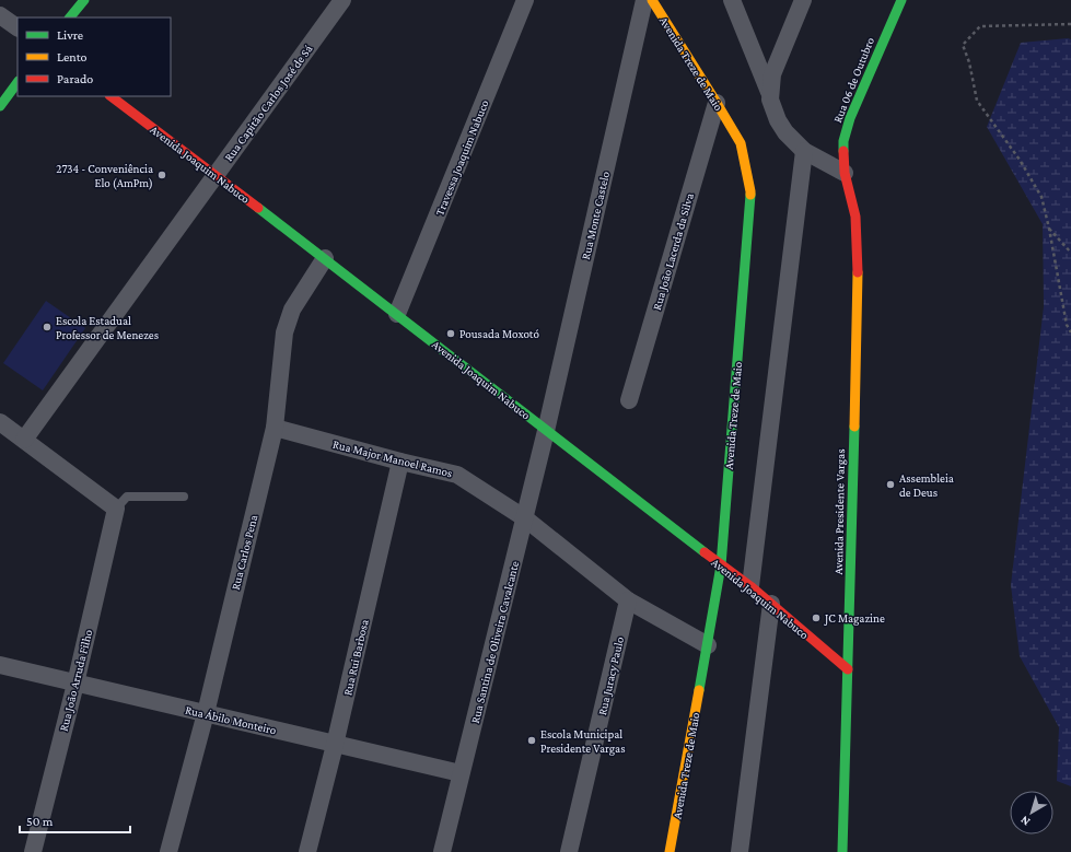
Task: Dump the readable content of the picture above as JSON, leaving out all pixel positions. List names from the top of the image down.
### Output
{
  "streets": {
    "main road": [
      "Avenida Treze de Maio",
      "Rua 06 de Outubro",
      "Avenida Joaquim Nabuco",
      "Avenida Presidente Vargas"
    ],
    "street": [
      "Rua Capitão Carlos José de Sá",
      "Travessa Joaquim Nabuco",
      "Rua Monte Castelo",
      "Rua João Lacerda da Silva",
      "Rua Major Manoel Ramos",
      "Rua Carlos Pena",
      "Rua Santina de Oliveira Cavalcante",
      "Rua Rui Barbosa",
      "Rua Juracy Paulo",
      "Rua João Arruda Filho",
      "Rua Ábilo Monteiro"
    ]
  },
  "crossings": [
    ["Avenida Treze de Maio", "Avenida Joaquim Nabuco"],
    ["Avenida Treze de Maio", "Rua João Lacerda da Silva"],
    ["Avenida Treze de Maio", "Rua Major Manoel Ramos"],
    ["Rua 06 de Outubro", "Avenida Presidente Vargas"],
    ["Rua Capitão Carlos José de Sá", "Avenida Joaquim Nabuco"],
    ["Travessa Joaquim Nabuco", "Avenida Joaquim Nabuco"],
    ["Avenida Joaquim Nabuco", "Rua Monte Castelo"],
    ["Avenida Joaquim Nabuco", "Avenida Presidente Vargas"],
    ["Avenida Joaquim Nabuco", "Rua Carlos Pena"],
    ["Avenida Joaquim Nabuco", "Rua Santina de Oliveira Cavalcante"],
    ["Rua Monte Castelo", "Rua Santina de Oliveira Cavalcante"],
    ["Rua Major Manoel Ramos", "Rua Carlos Pena"],
    ["Rua Major Manoel Ramos", "Rua Santina de Oliveira Cavalcante"],
    ["Rua Major Manoel Ramos", "Rua Rui Barbosa"],
    ["Rua Major Manoel Ramos", "Rua Juracy Paulo"],
    ["Rua Carlos Pena", "Rua Ábilo Monteiro"],
    ["Rua Santina de Oliveira Cavalcante", "Rua Ábilo Monteiro"],
    ["Rua Rui Barbosa", "Rua Ábilo Monteiro"],
    ["Rua João Arruda Filho", "Rua Ábilo Monteiro"]
  ],
  "places": [
    "2734 - Conveniência Elo (AmPm)",
    "Escola Estadual Professor de Menezes",
    "Pousada Moxotó",
    "Assembleia de Deus",
    "JC Magazine",
    "Escola Municipal Presidente Vargas"
  ],
  "legend": ["Livre", "Lento", "Parado"],
  "scale_bar": "50 m",
  "north": "bottom left"
}
